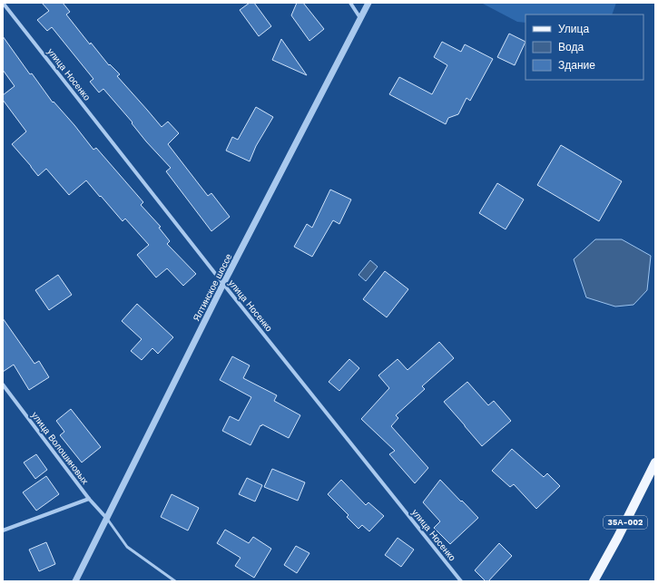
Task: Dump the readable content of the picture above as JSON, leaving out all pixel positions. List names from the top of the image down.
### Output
{
  "streets": {
    "main road": ["35А-002"],
    "street": ["улица Носенко", "Ялтинское шоссе", "улица Волошиновых"]
  },
  "crossings": [
    ["улица Носенко", "Ялтинское шоссе"],
    ["Ялтинское шоссе", "улица Волошиновых"]
  ],
  "legend": ["Улица", "Вода", "Здание"]
}
